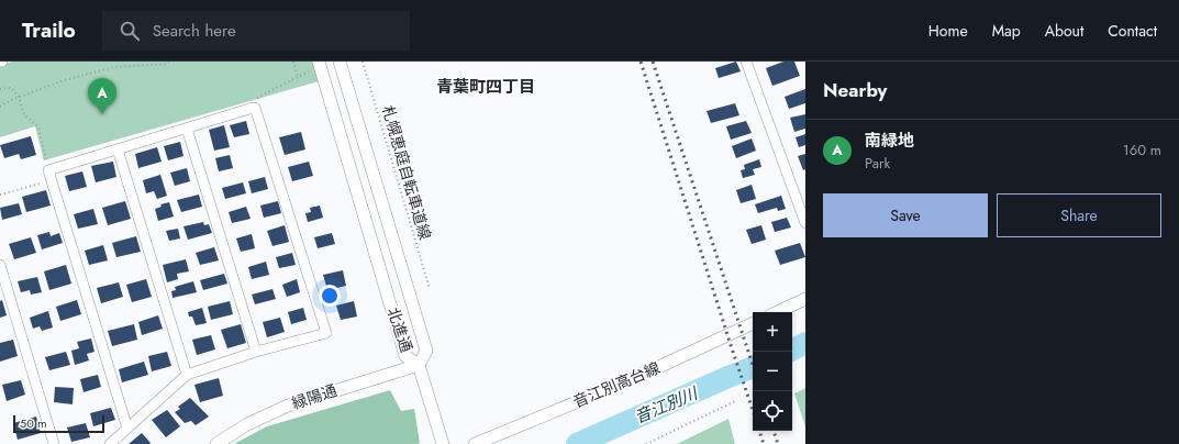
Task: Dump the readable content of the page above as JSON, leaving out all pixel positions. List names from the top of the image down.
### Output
{
  "streets": {
    "street": ["北進通", "音江別高台線", "緑陽通"],
    "path": ["札幌恵庭自転車道線"]
  },
  "crossings": [
    ["北進通", "緑陽通"]
  ],
  "districts": ["青葉町四丁目"],
  "water": ["音江別川"],
  "scale_bar": "50 m",
  "page": {
    "header": "Trailo",
    "search": "Search here",
    "nav": [
      "Home",
      "Map",
      "About",
      "Contact"
    ],
    "heading": "Nearby",
    "pins": "A",
    "list": [
      {
        "mark": "A",
        "name": "南緑地",
        "note": "Park",
        "value": "160 m"
      }
    ],
    "buttons": ["Save", "Share"],
    "map_buttons": ["+", "−"],
    "scale": "50 m"
  }
}
